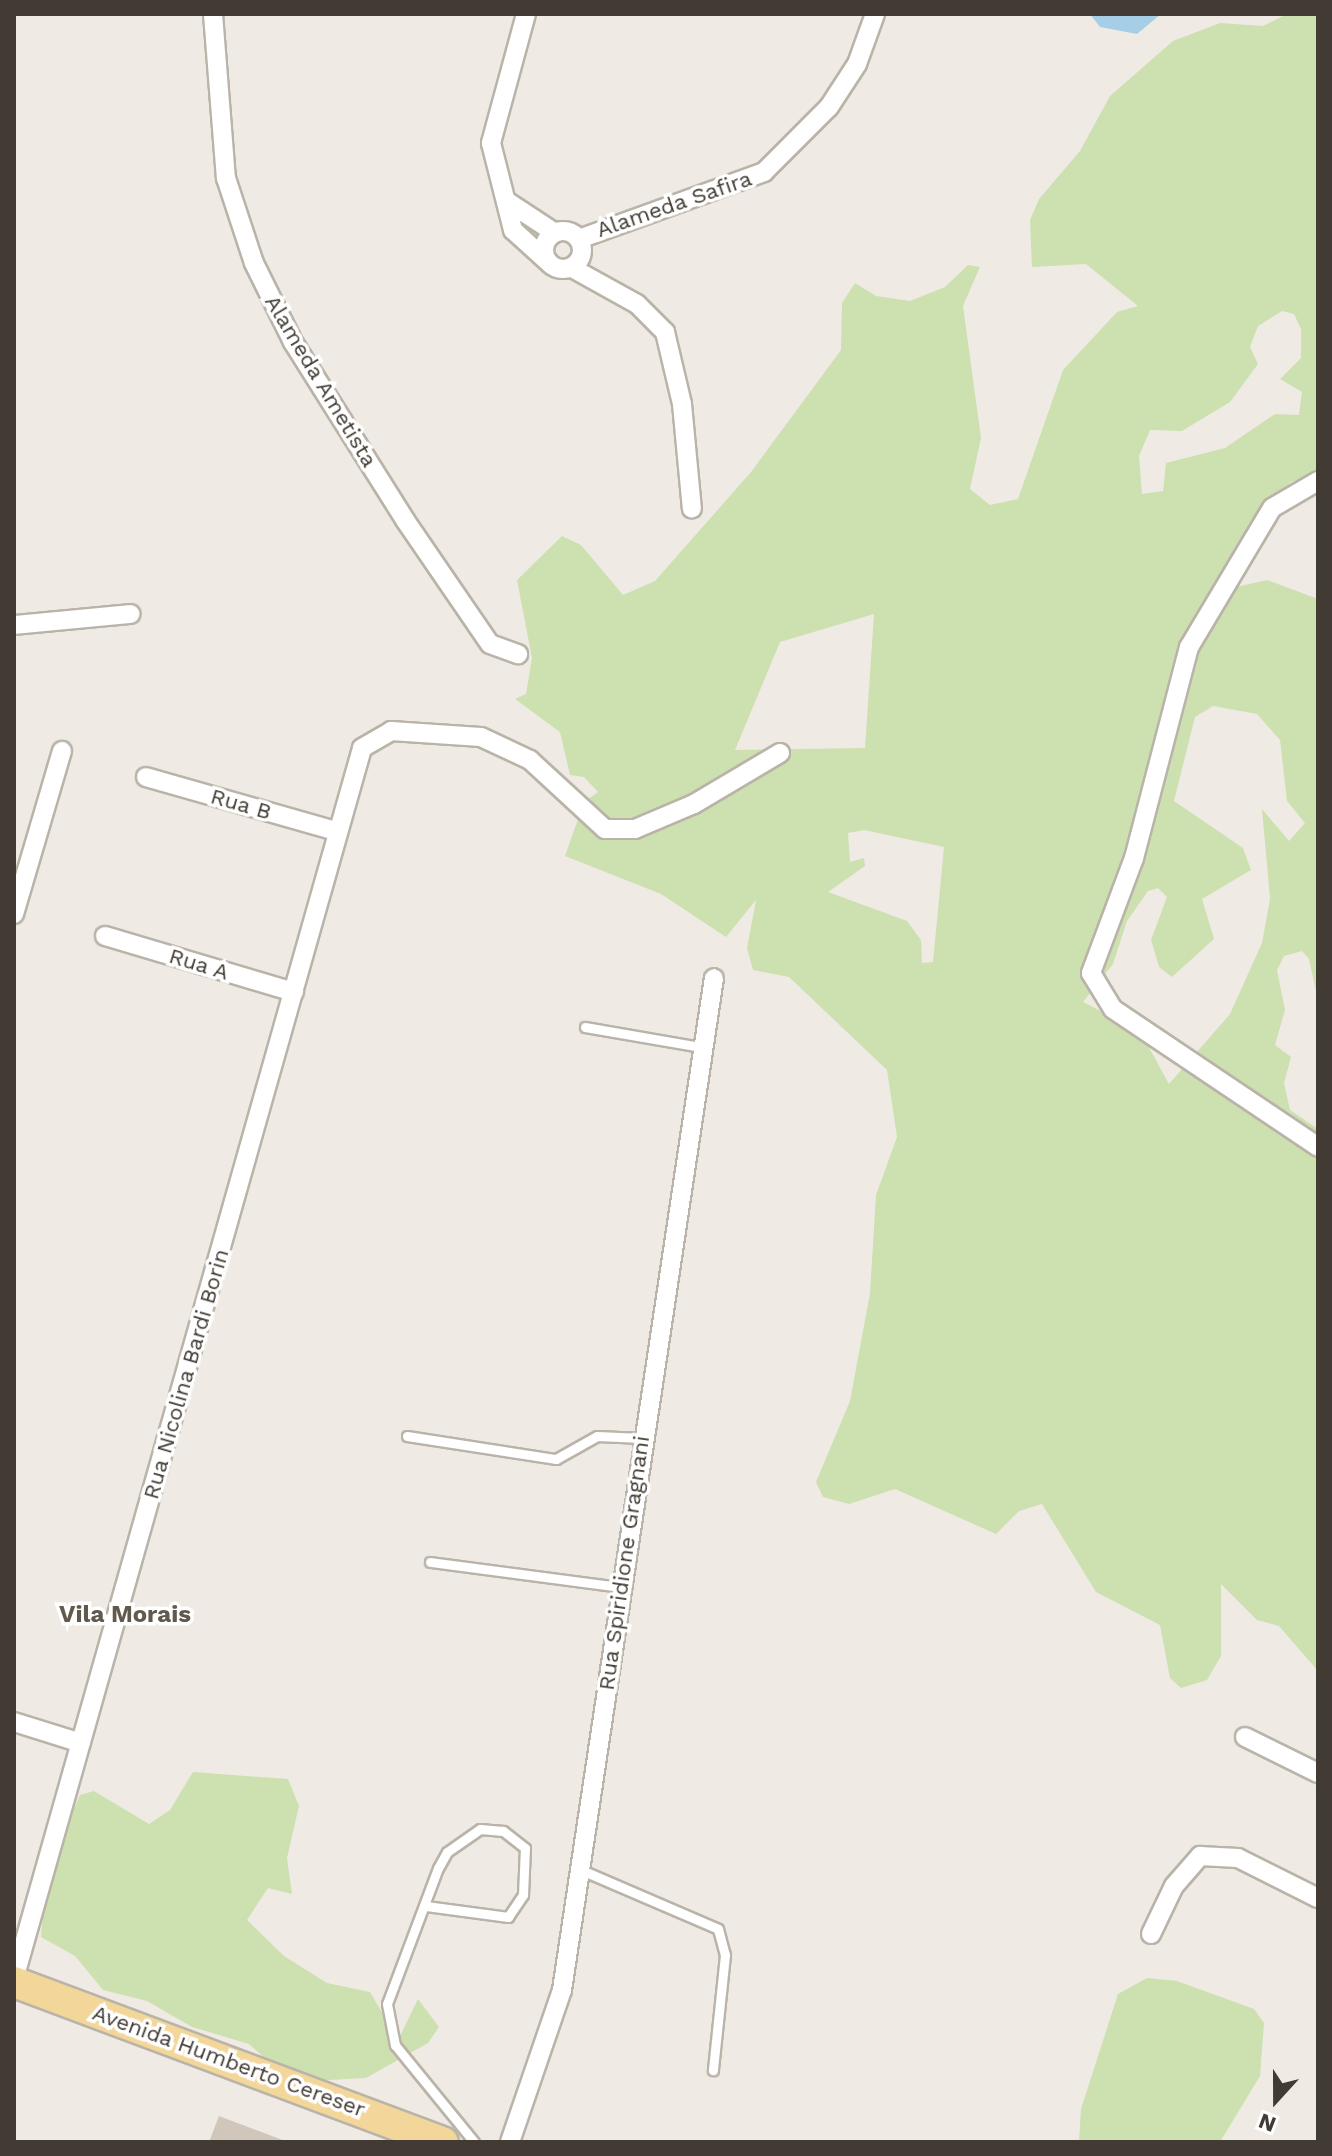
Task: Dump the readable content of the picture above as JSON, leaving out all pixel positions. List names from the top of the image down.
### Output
{
  "streets": {
    "main road": ["Avenida Humberto Cereser"],
    "street": [
      "Alameda Safira",
      "Alameda Ametista",
      "Rua B",
      "Rua A",
      "Rua Nicolina Bardi Borin",
      "Rua Spiridione Gragnani"
    ]
  },
  "crossings": [
    ["Rua B", "Rua Nicolina Bardi Borin"],
    ["Rua A", "Rua Nicolina Bardi Borin"],
    ["Rua Nicolina Bardi Borin", "Avenida Humberto Cereser"]
  ],
  "districts": ["Vila Morais"],
  "north": "bottom"
}
